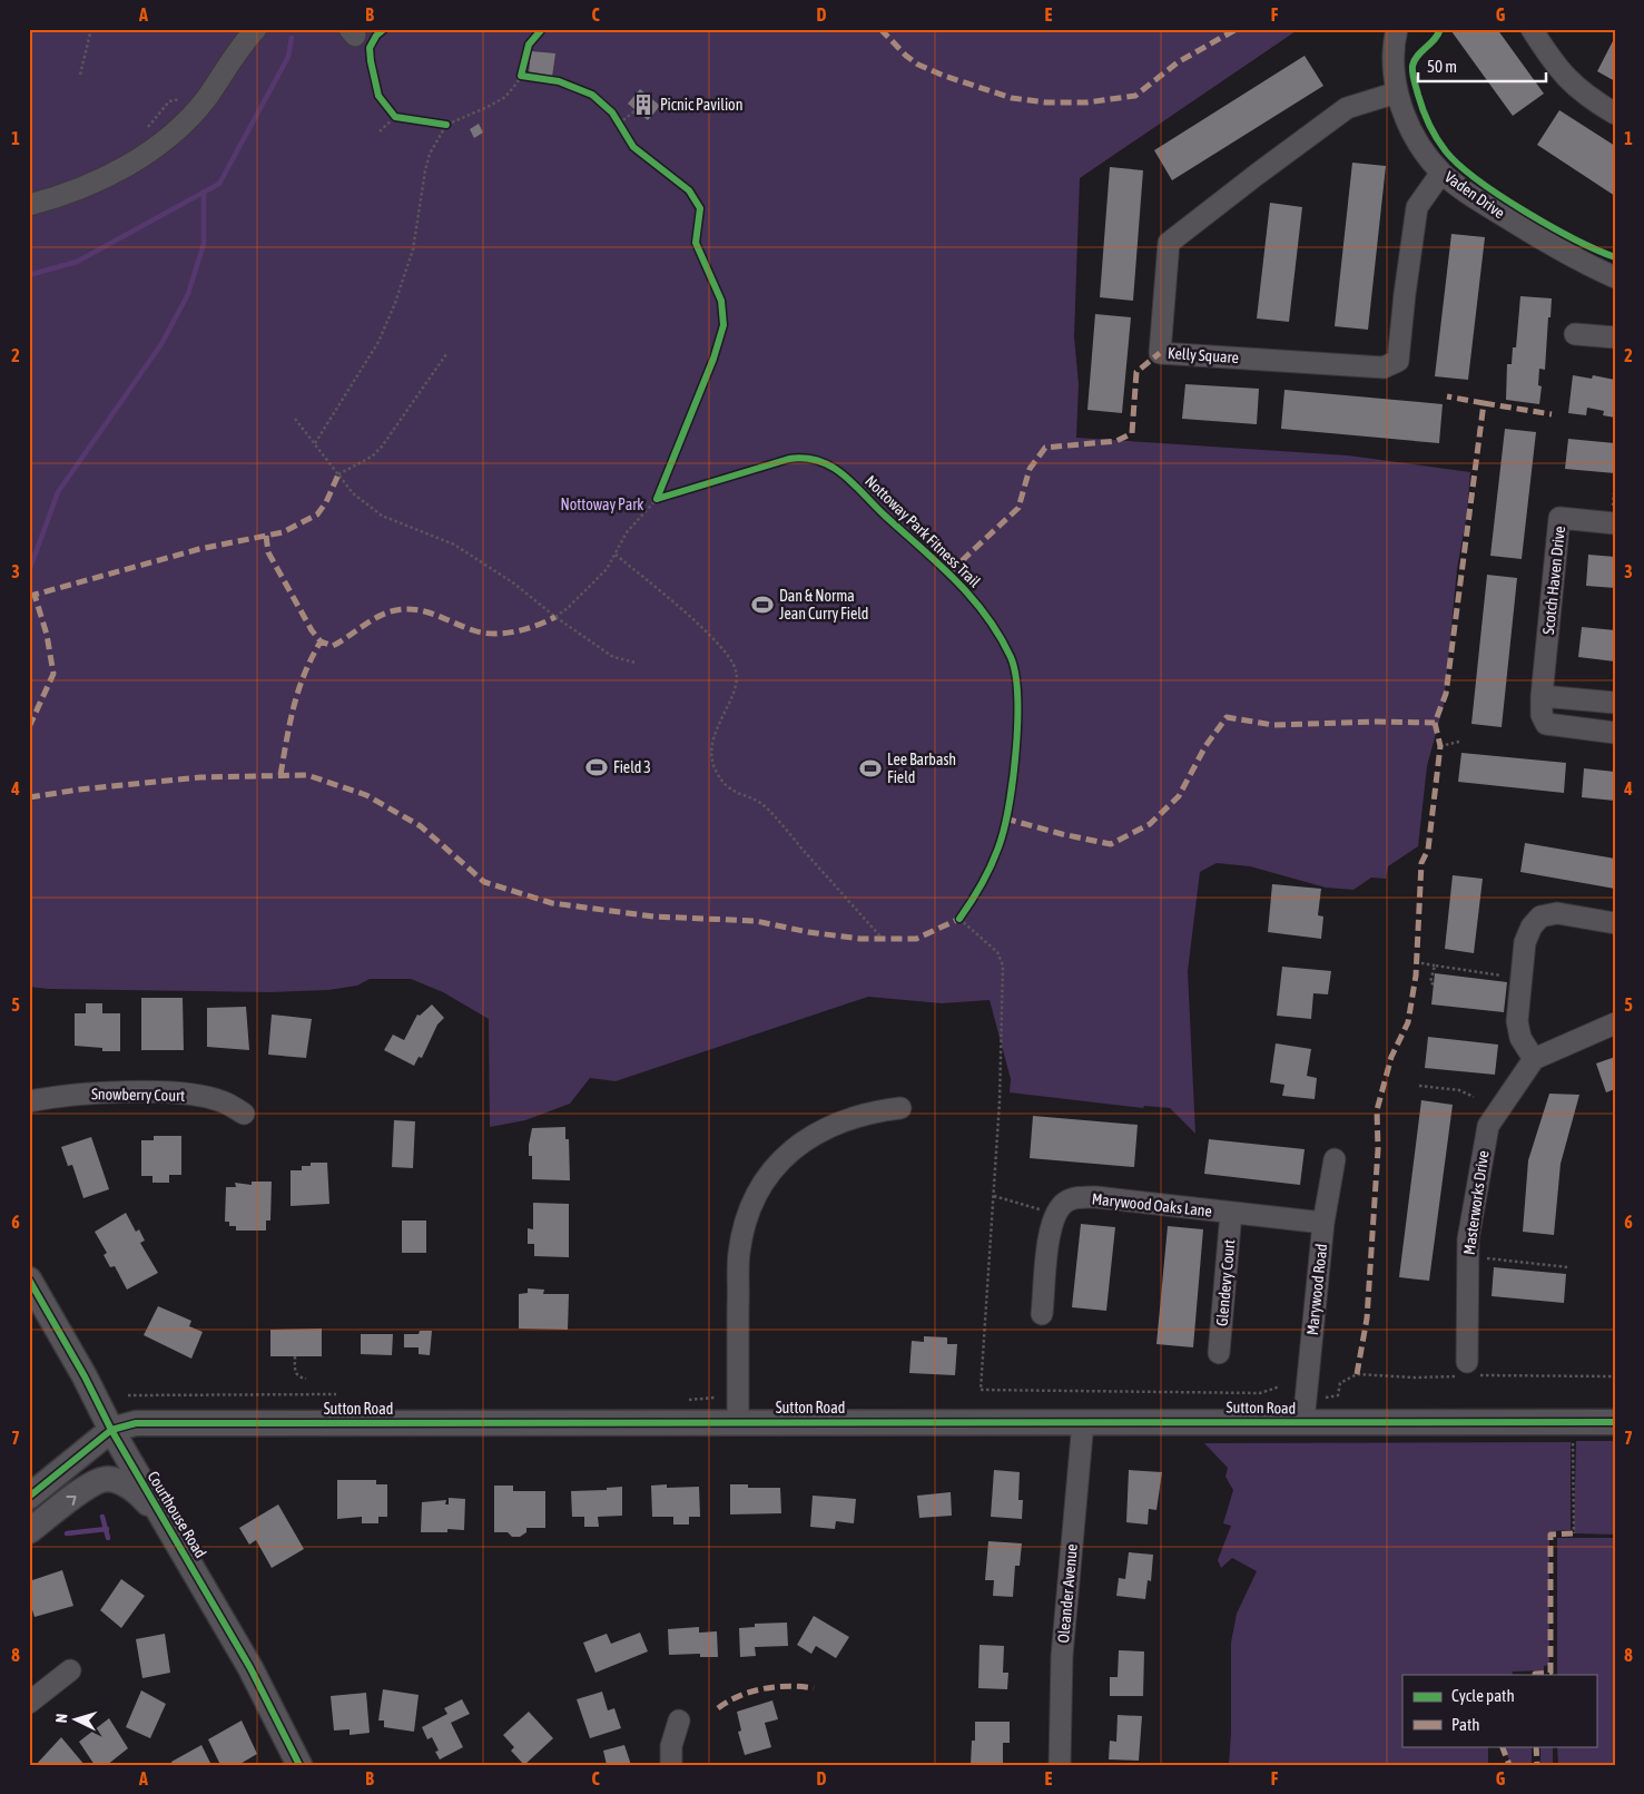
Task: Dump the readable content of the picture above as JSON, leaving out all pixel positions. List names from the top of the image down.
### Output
{
  "streets": {
    "street": [
      "Vaden Drive",
      "Kelly Square",
      "Scotch Haven Drive",
      "Snowberry Court",
      "Masterworks Drive",
      "Marywood Oaks Lane",
      "Glendevy Court",
      "Marywood Road",
      "Sutton Road",
      "Courthouse Road",
      "Oleander Avenue"
    ],
    "cycle path": ["Nottoway Park Fitness Trail"]
  },
  "crossings": [
    ["Vaden Drive", "Kelly Square"],
    ["Marywood Oaks Lane", "Glendevy Court"],
    ["Marywood Oaks Lane", "Marywood Road"],
    ["Marywood Road", "Sutton Road"],
    ["Sutton Road", "Courthouse Road"],
    ["Sutton Road", "Oleander Avenue"]
  ],
  "parks": ["Nottoway Park"],
  "places": {
    "building": ["Picnic Pavilion"],
    "sports": ["Dan & Norma Jean Curry Field", "Field 3", "Lee Barbash Field"]
  },
  "legend": ["Cycle path", "Path"],
  "scale_bar": "50 m",
  "north": "left",
  "grid": {
    "columns": [
      "A",
      "B",
      "C",
      "D",
      "E",
      "F",
      "G"
    ],
    "rows": [
      "1",
      "2",
      "3",
      "4",
      "5",
      "6",
      "7",
      "8"
    ]
  }
}
